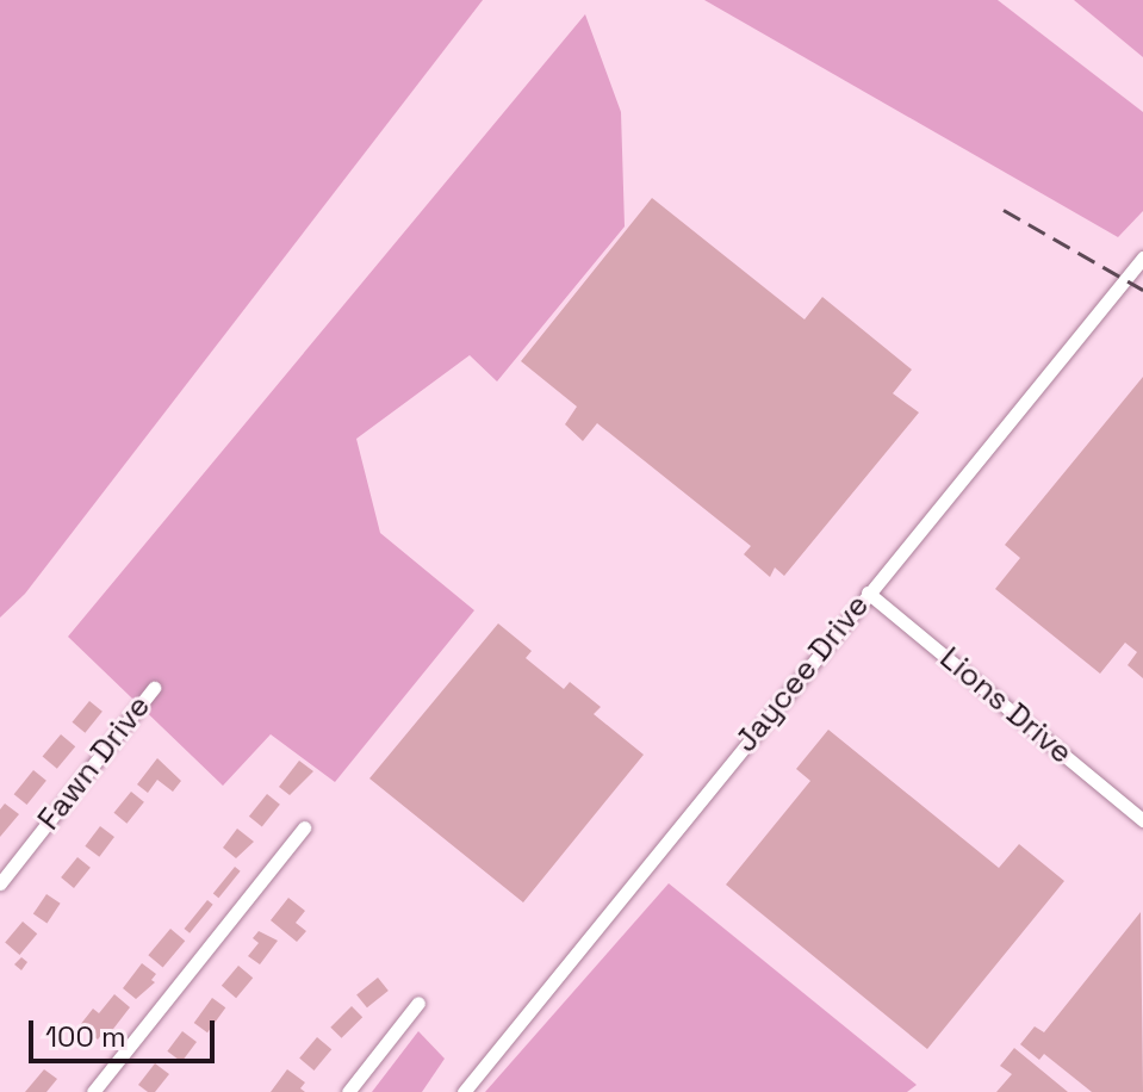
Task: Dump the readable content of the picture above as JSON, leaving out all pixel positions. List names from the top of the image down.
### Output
{
  "streets": {
    "street": ["Jaycee Drive", "Lions Drive", "Fawn Drive"]
  },
  "crossings": [
    ["Jaycee Drive", "Lions Drive"]
  ],
  "scale_bar": "100 m"
}
